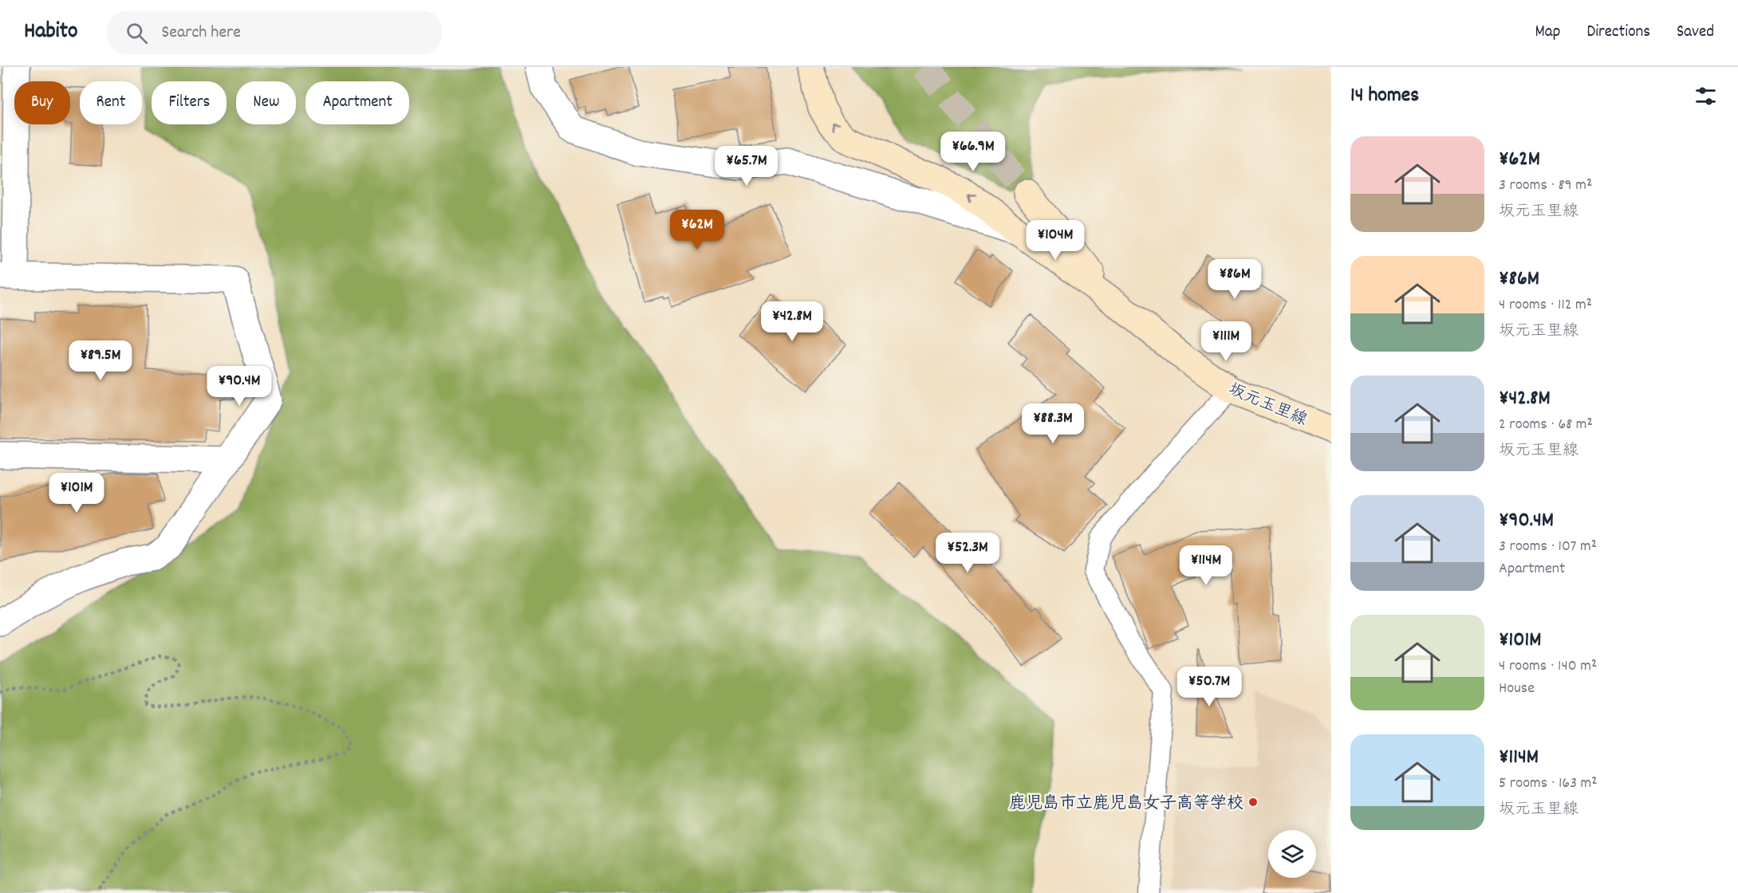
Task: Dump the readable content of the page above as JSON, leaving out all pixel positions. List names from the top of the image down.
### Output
{
  "streets": {
    "street": ["坂元玉里線"]
  },
  "places": ["鹿児島市立鹿児島女子高等学校"],
  "page": {
    "header": "Habito",
    "search": "Search here",
    "nav": ["Map", "Directions", "Saved"],
    "heading": "14 homes",
    "chip": [
      "Buy",
      "Rent",
      "Filters",
      "New",
      "Apartment"
    ],
    "list": [
      {
        "name": "¥62M",
        "note": "3 rooms · 89 m² · 坂元玉里線"
      },
      {
        "name": "¥86M",
        "note": "4 rooms · 112 m² · 坂元玉里線"
      },
      {
        "name": "¥42.8M",
        "note": "2 rooms · 68 m² · 坂元玉里線"
      },
      {
        "name": "¥90.4M",
        "note": "3 rooms · 107 m² · Apartment"
      },
      {
        "name": "¥101M",
        "note": "4 rooms · 140 m² · House"
      },
      {
        "name": "¥114M",
        "note": "5 rooms · 163 m² · 坂元玉里線"
      }
    ],
    "price": [
      "¥66.9M",
      "¥65.7M",
      "¥62M",
      "¥104M",
      "¥86M",
      "¥42.8M",
      "¥111M",
      "¥89.5M",
      "¥90.4M",
      "¥88.3M",
      "¥101M",
      "¥52.3M",
      "¥114M",
      "¥50.7M"
    ]
  }
}
